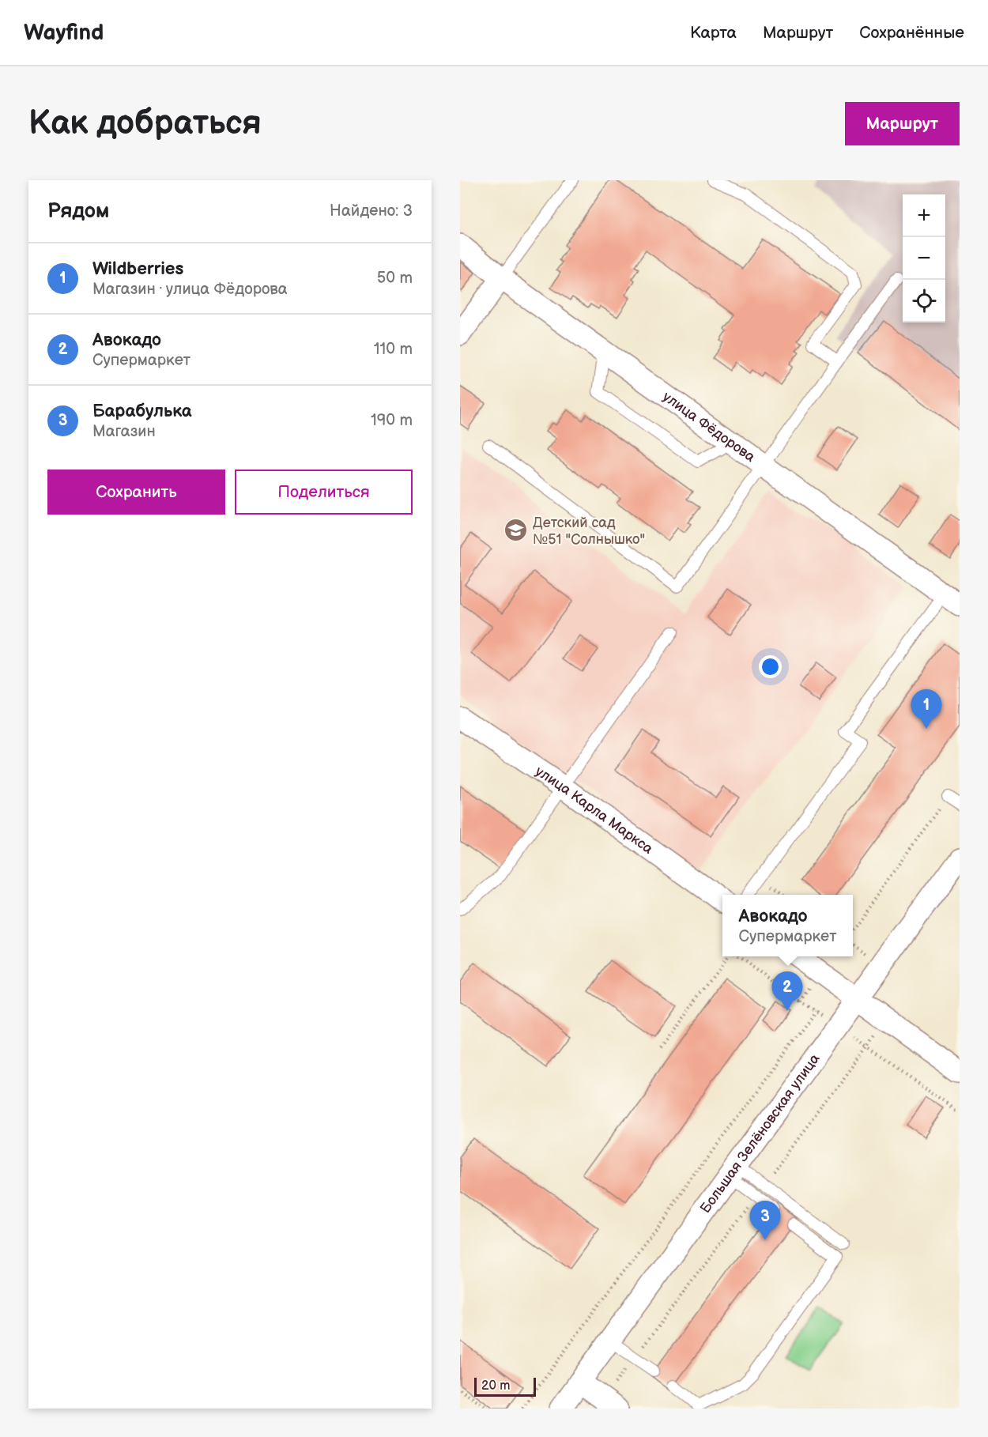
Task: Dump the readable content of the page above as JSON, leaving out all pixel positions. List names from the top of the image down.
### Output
{
  "streets": {
    "street": ["улица Фёдорова", "улица Карла Маркса", "Большая Зелёновская улица"]
  },
  "places": {
    "school or university": ["Детский сад №51 \"Солнышко\""]
  },
  "scale_bar": "20 m",
  "page": {
    "header": "Wayfind",
    "nav": ["Карта", "Маршрут", "Сохранённые"],
    "buttons": [
      "Маршрут",
      ["Сохранить", "Поделиться"]
    ],
    "title": "Как добраться",
    "heading": ["Рядом", "Найдено: 3"],
    "map_buttons": ["+", "−"],
    "list": [
      {
        "mark": "1",
        "name": "Wildberries",
        "note": "Магазин · улица Фёдорова",
        "value": "50 m"
      },
      {
        "mark": "2",
        "name": "Авокадо",
        "note": "Супермаркет",
        "value": "110 m"
      },
      {
        "mark": "3",
        "name": "Барабулька",
        "note": "Магазин",
        "value": "190 m"
      }
    ],
    "pins": ["1", "2", "3"],
    "popup": ["Авокадо", "Супермаркет"],
    "scale": "20 m"
  }
}
